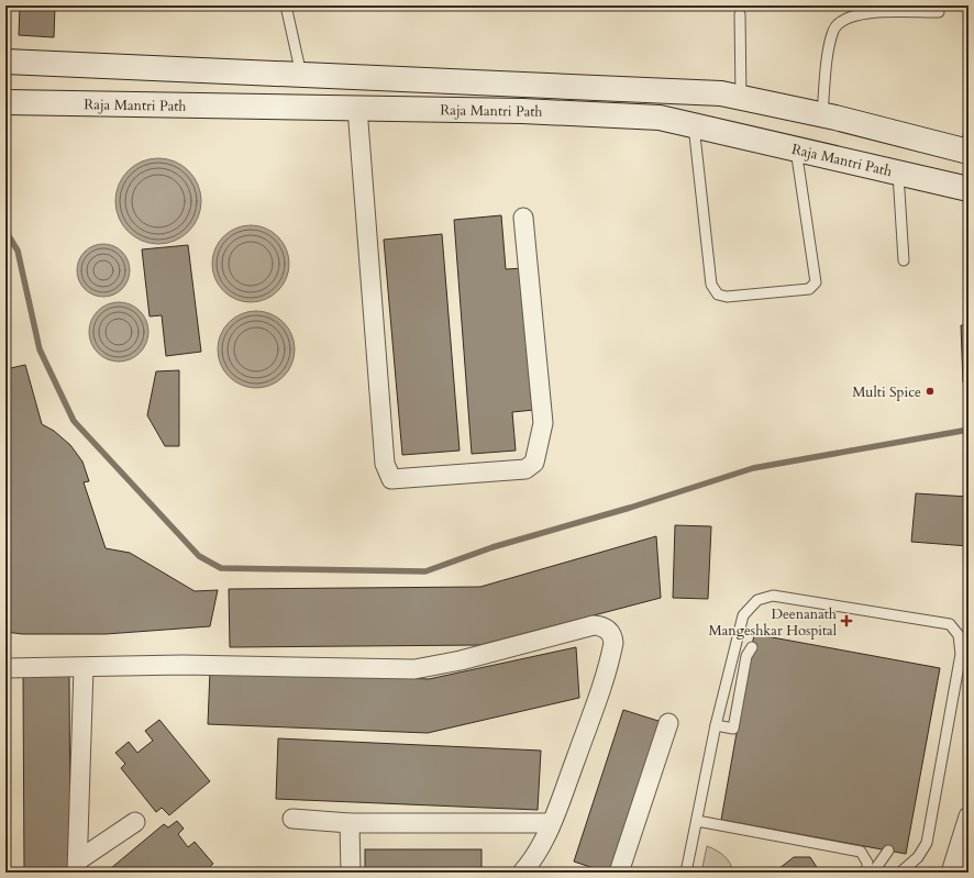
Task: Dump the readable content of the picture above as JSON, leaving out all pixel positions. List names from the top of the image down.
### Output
{
  "streets": {
    "main road": ["Raja Mantri Path"]
  },
  "places": {
    "other": ["Multi Spice"],
    "health": ["Deenanath Mangeshkar Hospital"]
  }
}
